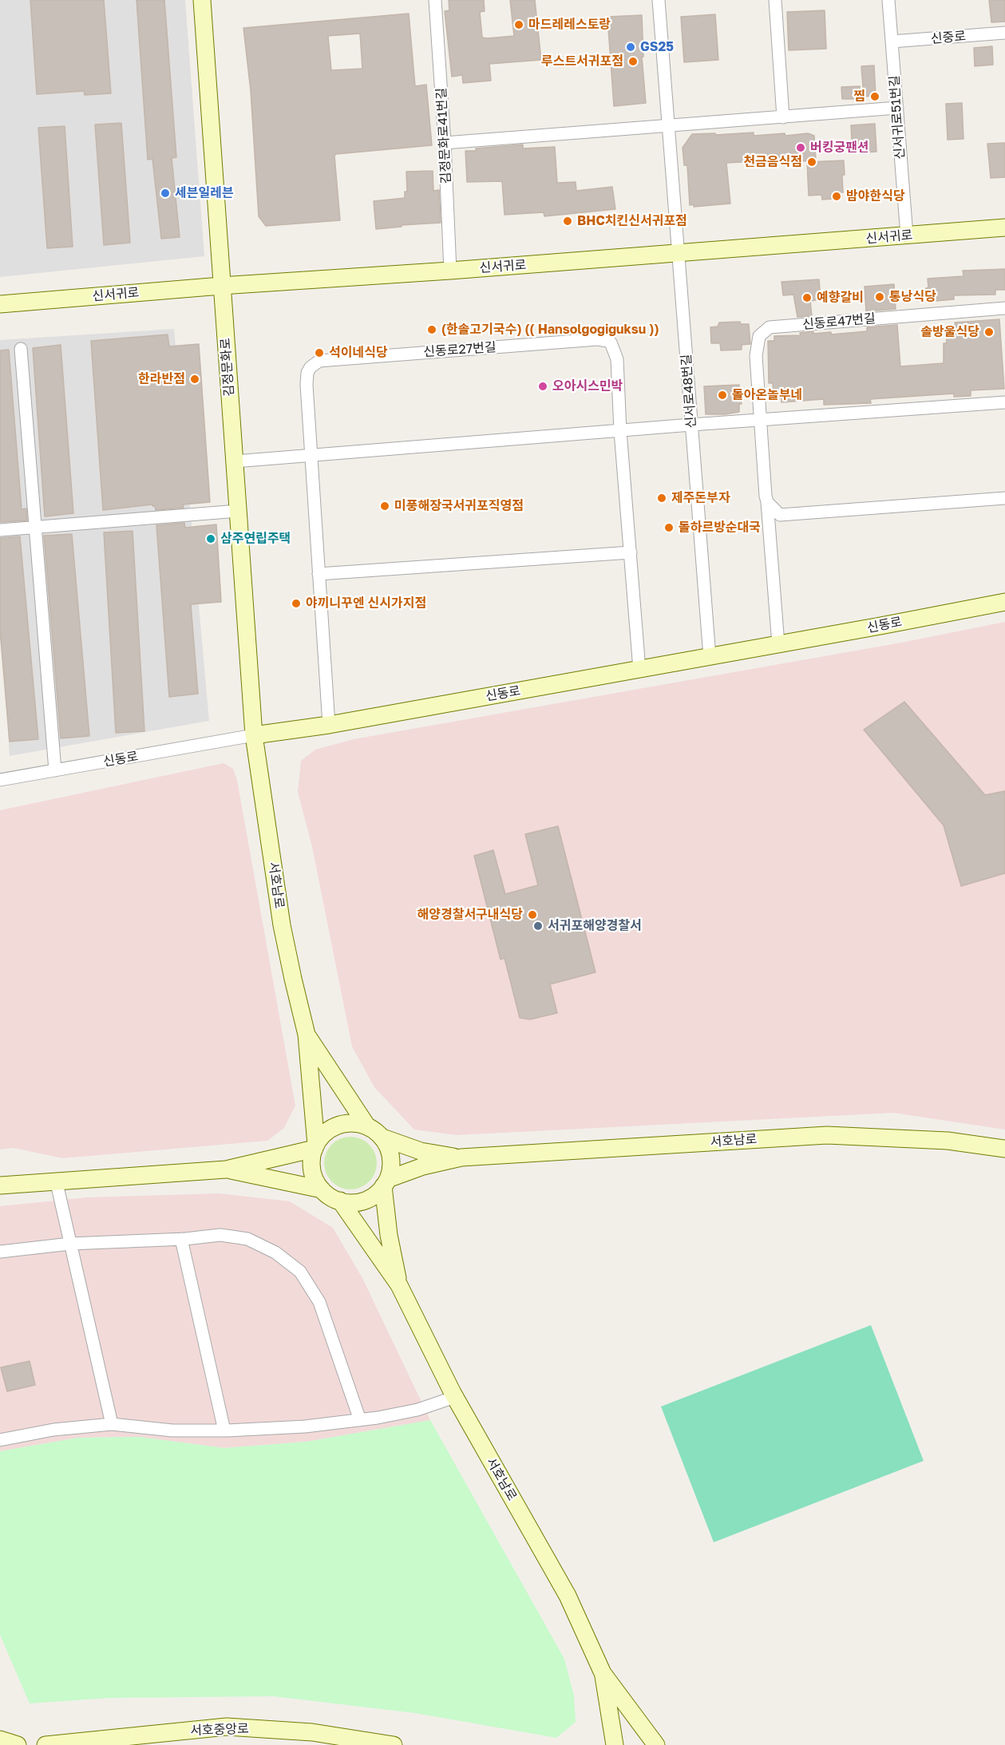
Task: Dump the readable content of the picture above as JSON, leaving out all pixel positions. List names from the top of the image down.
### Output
{
  "streets": {
    "street": [
      "신중로",
      "신서귀로51번길",
      "김정문화로41번길",
      "신서귀로",
      "신동로47번길",
      "신동로27번길",
      "김정문화로",
      "신서로48번길",
      "신동로",
      "서호남로",
      "서호중앙로"
    ]
  },
  "crossings": [
    ["신중로", "신서귀로51번길"],
    ["신서귀로51번길", "신서귀로"],
    ["김정문화로41번길", "신서귀로"],
    ["신서귀로", "김정문화로"],
    ["신서귀로", "신서로48번길"],
    ["신동로47번길", "신동로"],
    ["신동로27번길", "신동로"],
    ["김정문화로", "신동로"],
    ["김정문화로", "서호남로"],
    ["신서로48번길", "신동로"],
    ["신동로", "서호남로"]
  ],
  "places": [
    "마드레레스토랑",
    "GS25",
    "루스트서귀포점",
    "찜",
    "버킹궁팬션",
    "천금음식점",
    "세븐일레븐",
    "밤야한식당",
    "BHC치킨신서귀포점",
    "통낭식당",
    "예향갈비",
    "(한솔고기국수) (( Hansolgogiguksu ))",
    "솔방울식당",
    "석이네식당",
    "한라반점",
    "오아시스민박",
    "돌아온놀부네",
    "제주돈부자",
    "미풍해장국서귀포직영점",
    "돌하르방순대국",
    "삼주연립주택",
    "야끼니꾸엔 신시가지점",
    "해양경찰서구내식당",
    "서귀포해양경찰서"
  ]
}
